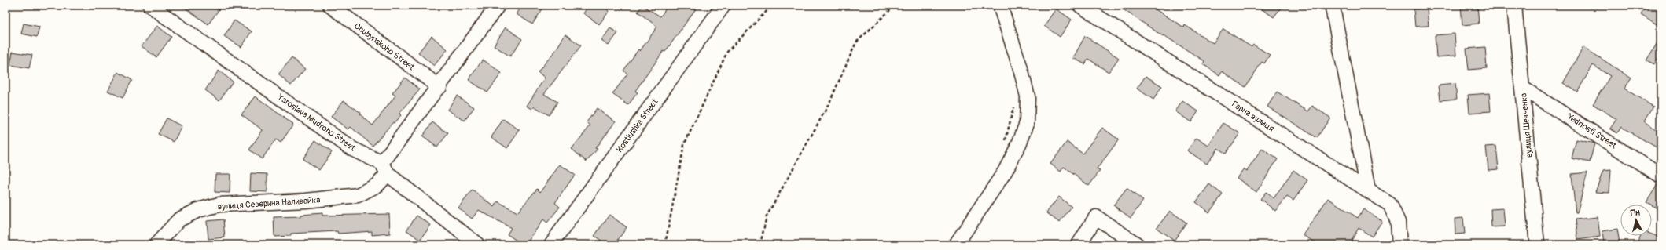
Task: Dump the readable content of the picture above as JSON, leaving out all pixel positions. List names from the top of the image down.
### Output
{
  "streets": {
    "street": [
      "Chubynskoho Street",
      "Гарна вулиця",
      "Yaroslava Mudroho Street",
      "Kostiushka Street",
      "вулиця Шевченка",
      "Yednosti Street",
      "вулиця Северина Наливайка"
    ]
  },
  "crossings": [
    ["Chubynskoho Street", "вулиця Северина Наливайка"],
    ["Yaroslava Mudroho Street", "вулиця Северина Наливайка"],
    ["вулиця Шевченка", "Yednosti Street"]
  ],
  "north": "top"
}
